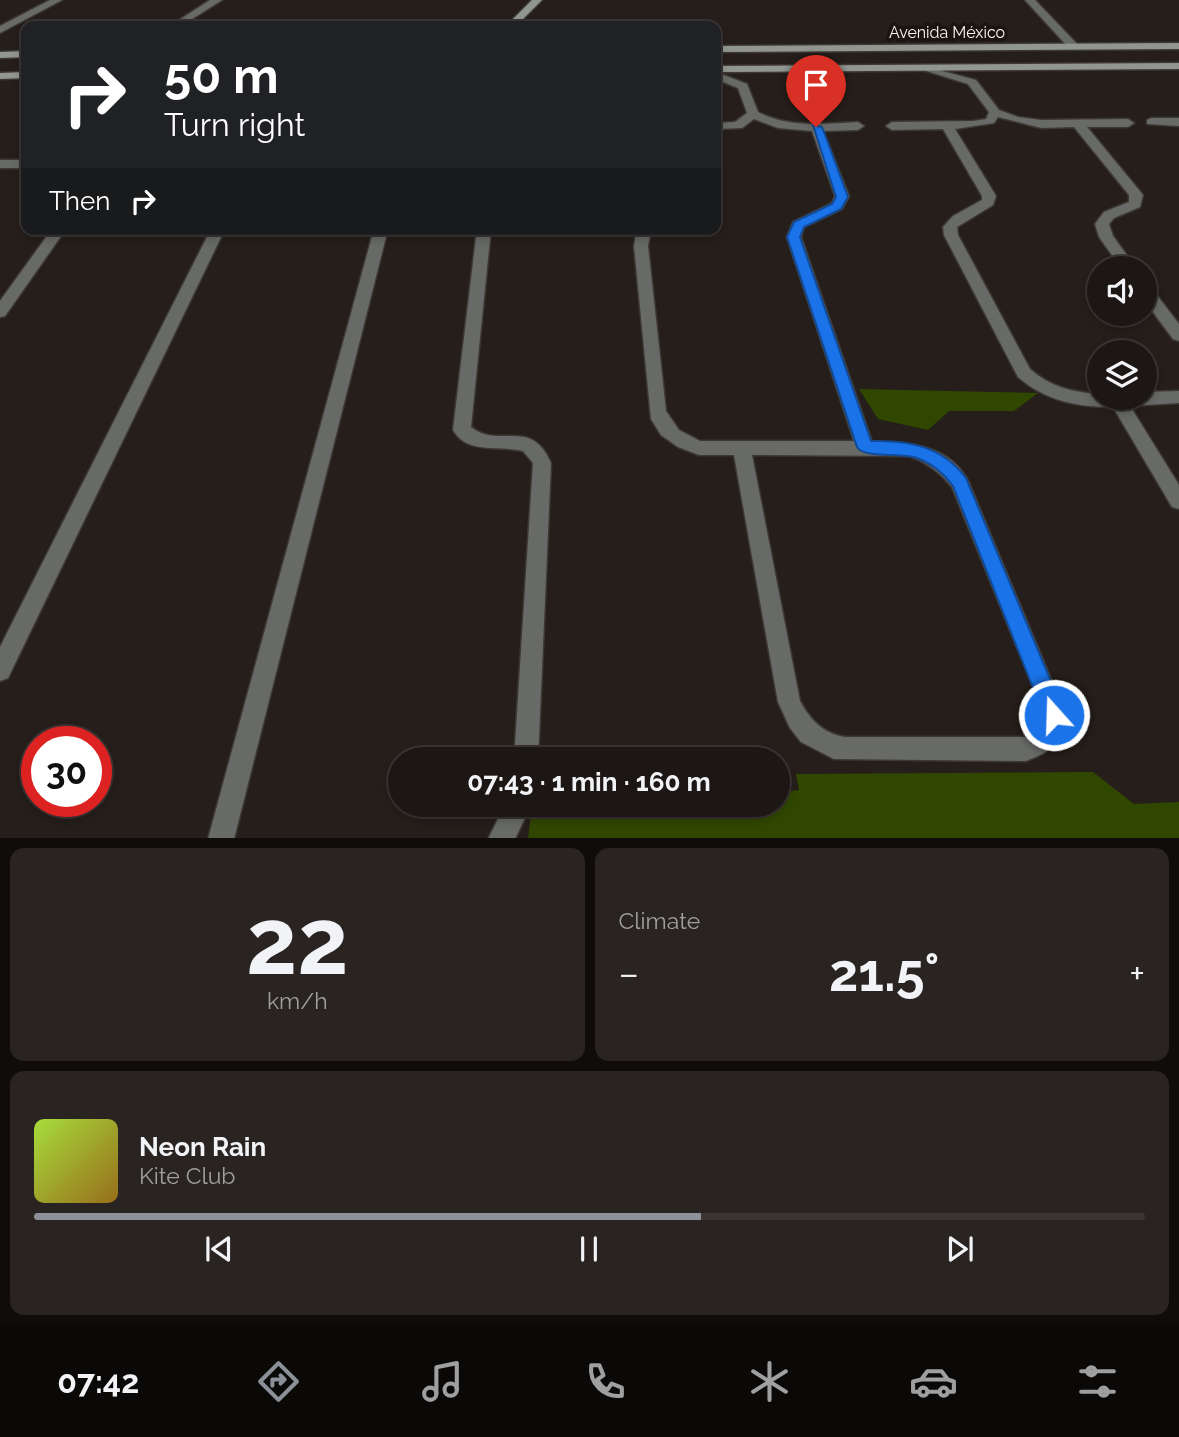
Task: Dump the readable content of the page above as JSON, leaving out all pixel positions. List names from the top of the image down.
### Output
{
  "streets": {
    "main road": ["Avenida México"]
  },
  "page": {
    "turn": ["50 m", "Turn right"],
    "then": "Then",
    "limit": "30",
    "trip": "07:43 · 1 min · 160 m",
    "tile": [
      ["22", "km/h"],
      "Climate"
    ],
    "heat": ["−", "21.5°", "+"],
    "song": ["Neon Rain", "Kite Club"],
    "tabs": "07:42"
  }
}
